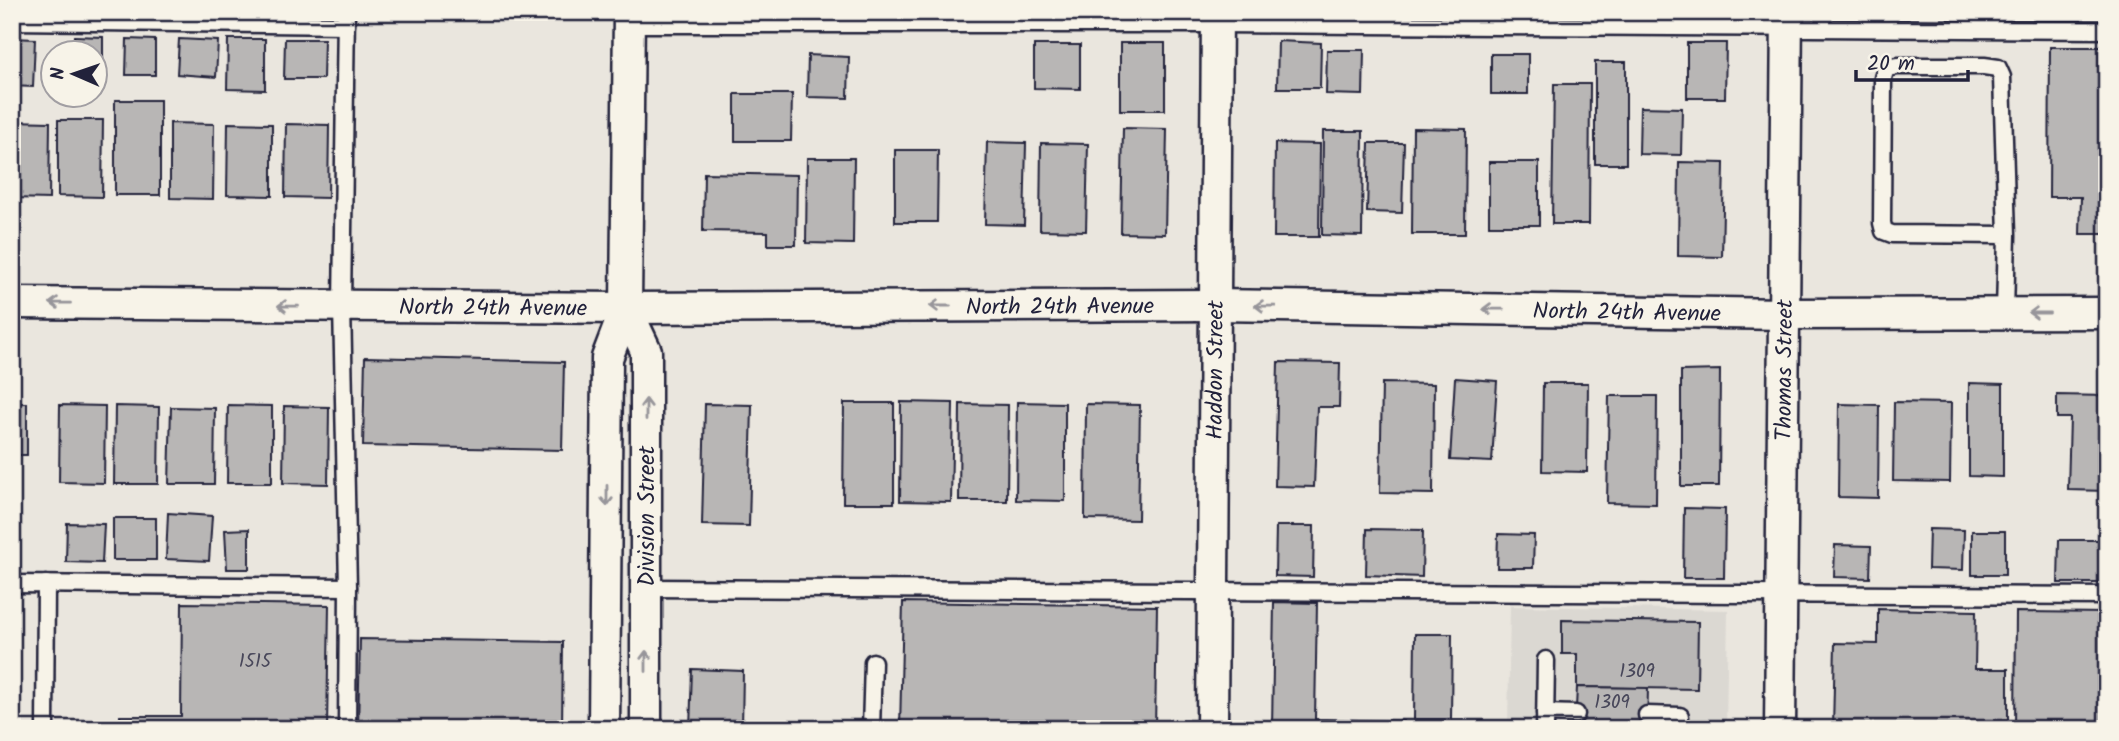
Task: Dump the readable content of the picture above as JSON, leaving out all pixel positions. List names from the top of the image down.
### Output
{
  "streets": {
    "street": [
      "North 24th Avenue",
      "Haddon Street",
      "Thomas Street",
      "Division Street"
    ]
  },
  "crossings": [
    ["North 24th Avenue", "Haddon Street"],
    ["North 24th Avenue", "Thomas Street"],
    ["North 24th Avenue", "Division Street"]
  ],
  "one_way": ["North 24th Avenue"],
  "house_numbers": ["1515", "1309", "1309"],
  "scale_bar": "20 m",
  "north": "left"
}
